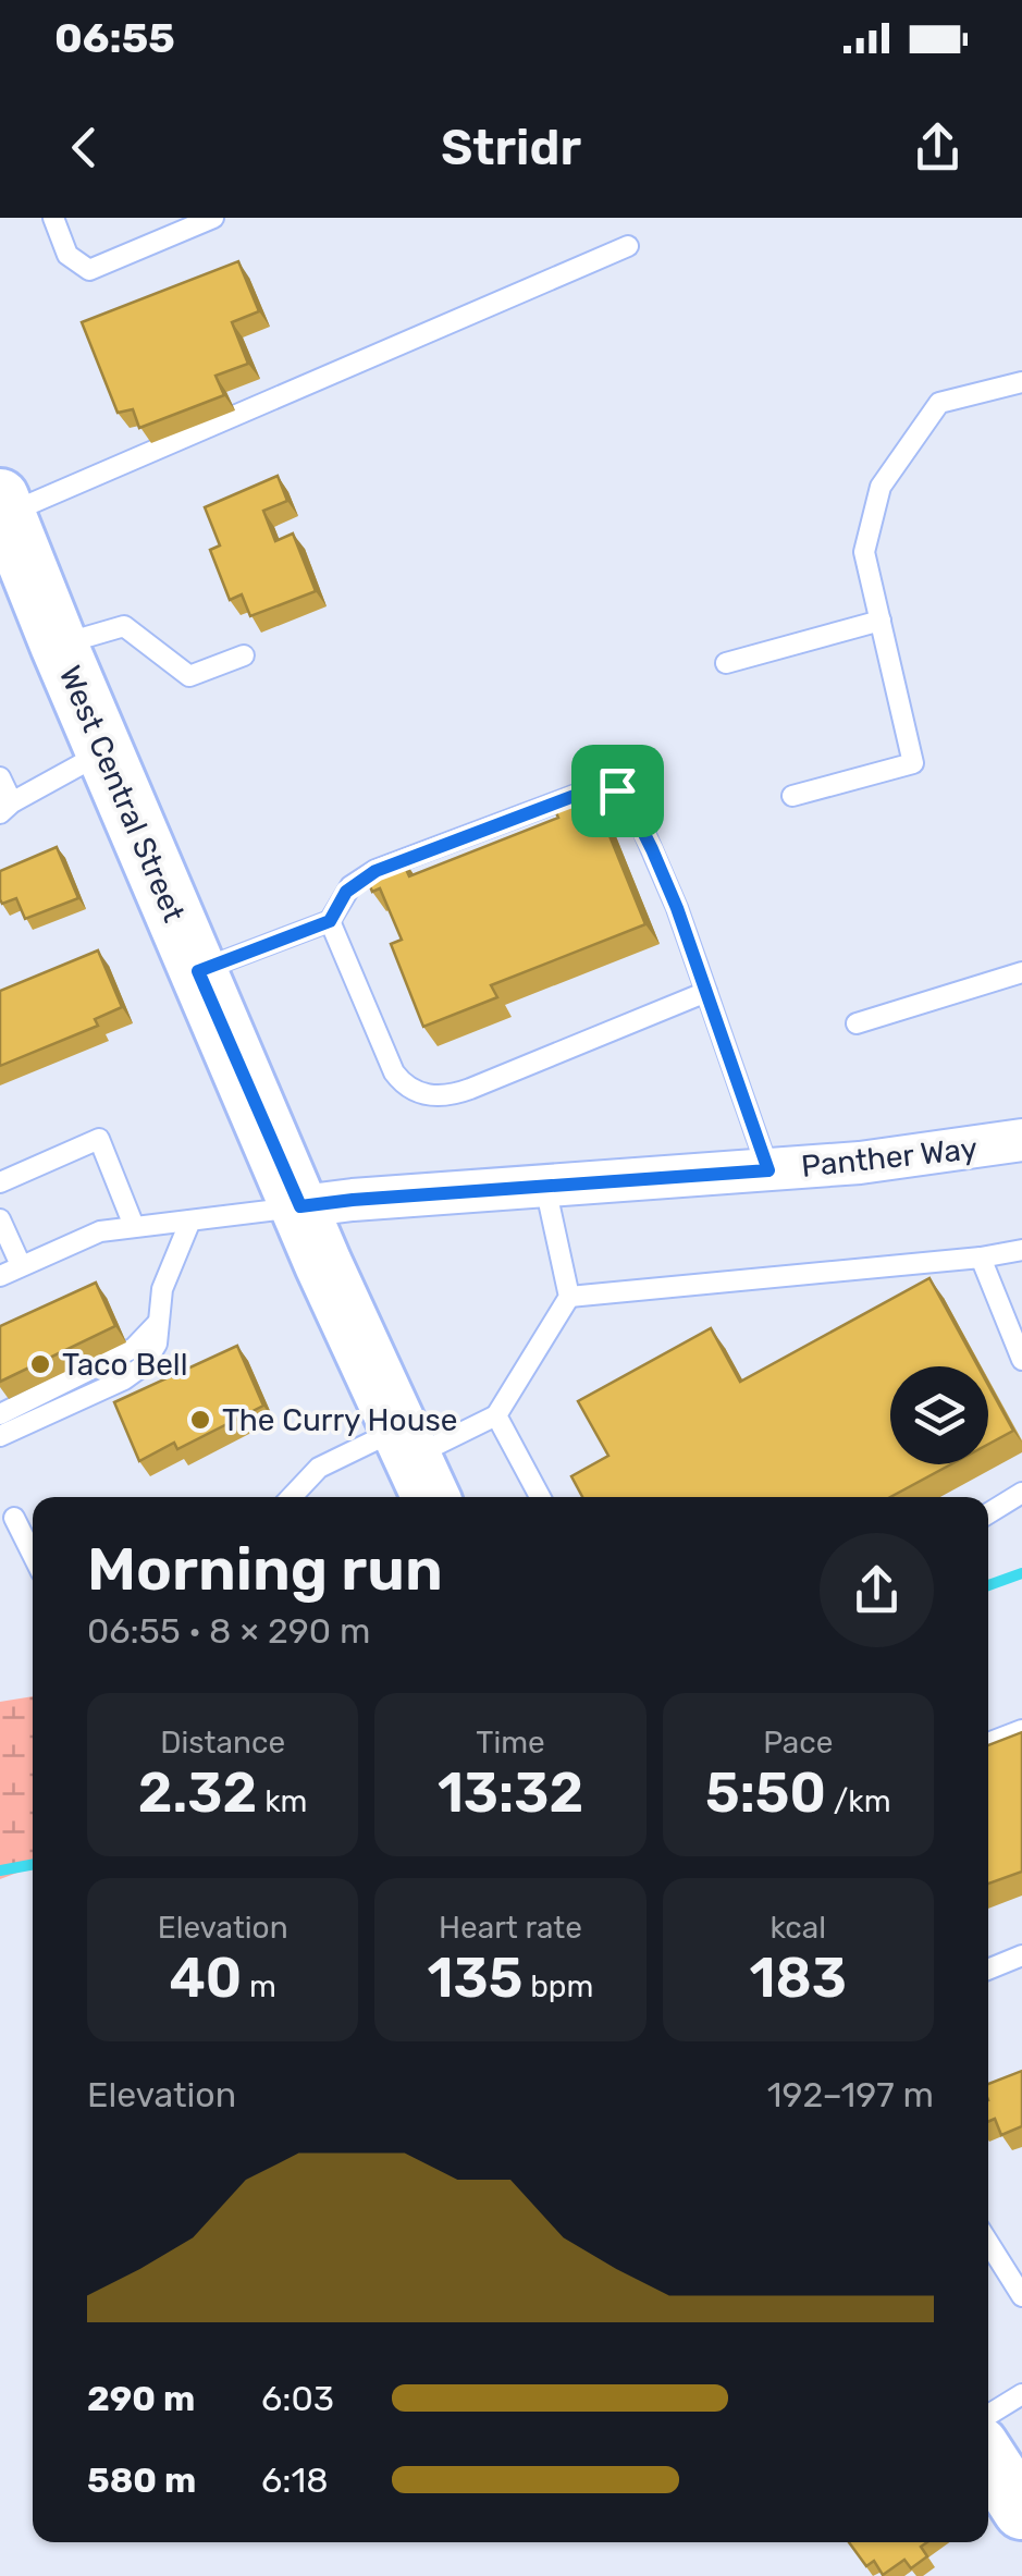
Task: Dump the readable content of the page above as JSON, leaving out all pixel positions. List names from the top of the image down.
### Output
{
  "streets": {
    "main road": ["West Central Street"],
    "street": ["Panther Way"]
  },
  "crossings": [
    ["West Central Street", "Panther Way"]
  ],
  "places": ["Taco Bell", "The Curry House"],
  "page": {
    "status": "06:55",
    "header": "Stridr",
    "heading": ["Morning run", "06:55 · 8 × 290 m"],
    "stats": [
      ["Distance", "2.32 km"],
      ["Time", "13:32"],
      ["Pace", "5:50 /km"],
      ["Elevation", "40 m"],
      ["Heart rate", "135 bpm"],
      ["kcal", "183"]
    ],
    "chart": ["Elevation", "192–197 m"],
    "list": [
      {
        "name": "290 m",
        "note": "6:03"
      },
      {
        "name": "580 m",
        "note": "6:18"
      }
    ]
  }
}
